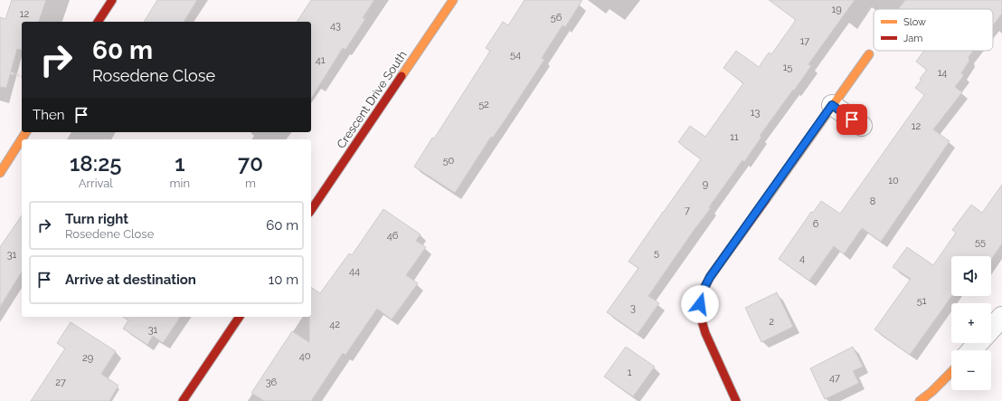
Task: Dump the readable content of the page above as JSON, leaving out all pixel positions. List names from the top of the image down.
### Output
{
  "streets": {
    "street": ["Crescent Drive South"]
  },
  "house_numbers": [
    "19",
    "12",
    "56",
    "43",
    "17",
    "54",
    "41",
    "15",
    "14",
    "52",
    "13",
    "12",
    "11",
    "50",
    "10",
    "9",
    "8",
    "7",
    "6",
    "46",
    "55",
    "5",
    "31",
    "4",
    "44",
    "51",
    "3",
    "2",
    "42",
    "31",
    "40",
    "29",
    "1",
    "47",
    "27",
    "36"
  ],
  "legend": ["Slow", "Jam"],
  "page": {
    "turn": ["60 m", "Rosedene Close"],
    "then": "Then",
    "eta": [
      "18:25",
      "Arrival",
      "1",
      "min",
      "70",
      "m"
    ],
    "list": [
      {
        "name": "Turn right",
        "note": "Rosedene Close",
        "value": "60 m"
      },
      {
        "name": "Arrive at destination",
        "value": "10 m"
      }
    ],
    "map_buttons": ["+", "−"]
  }
}
